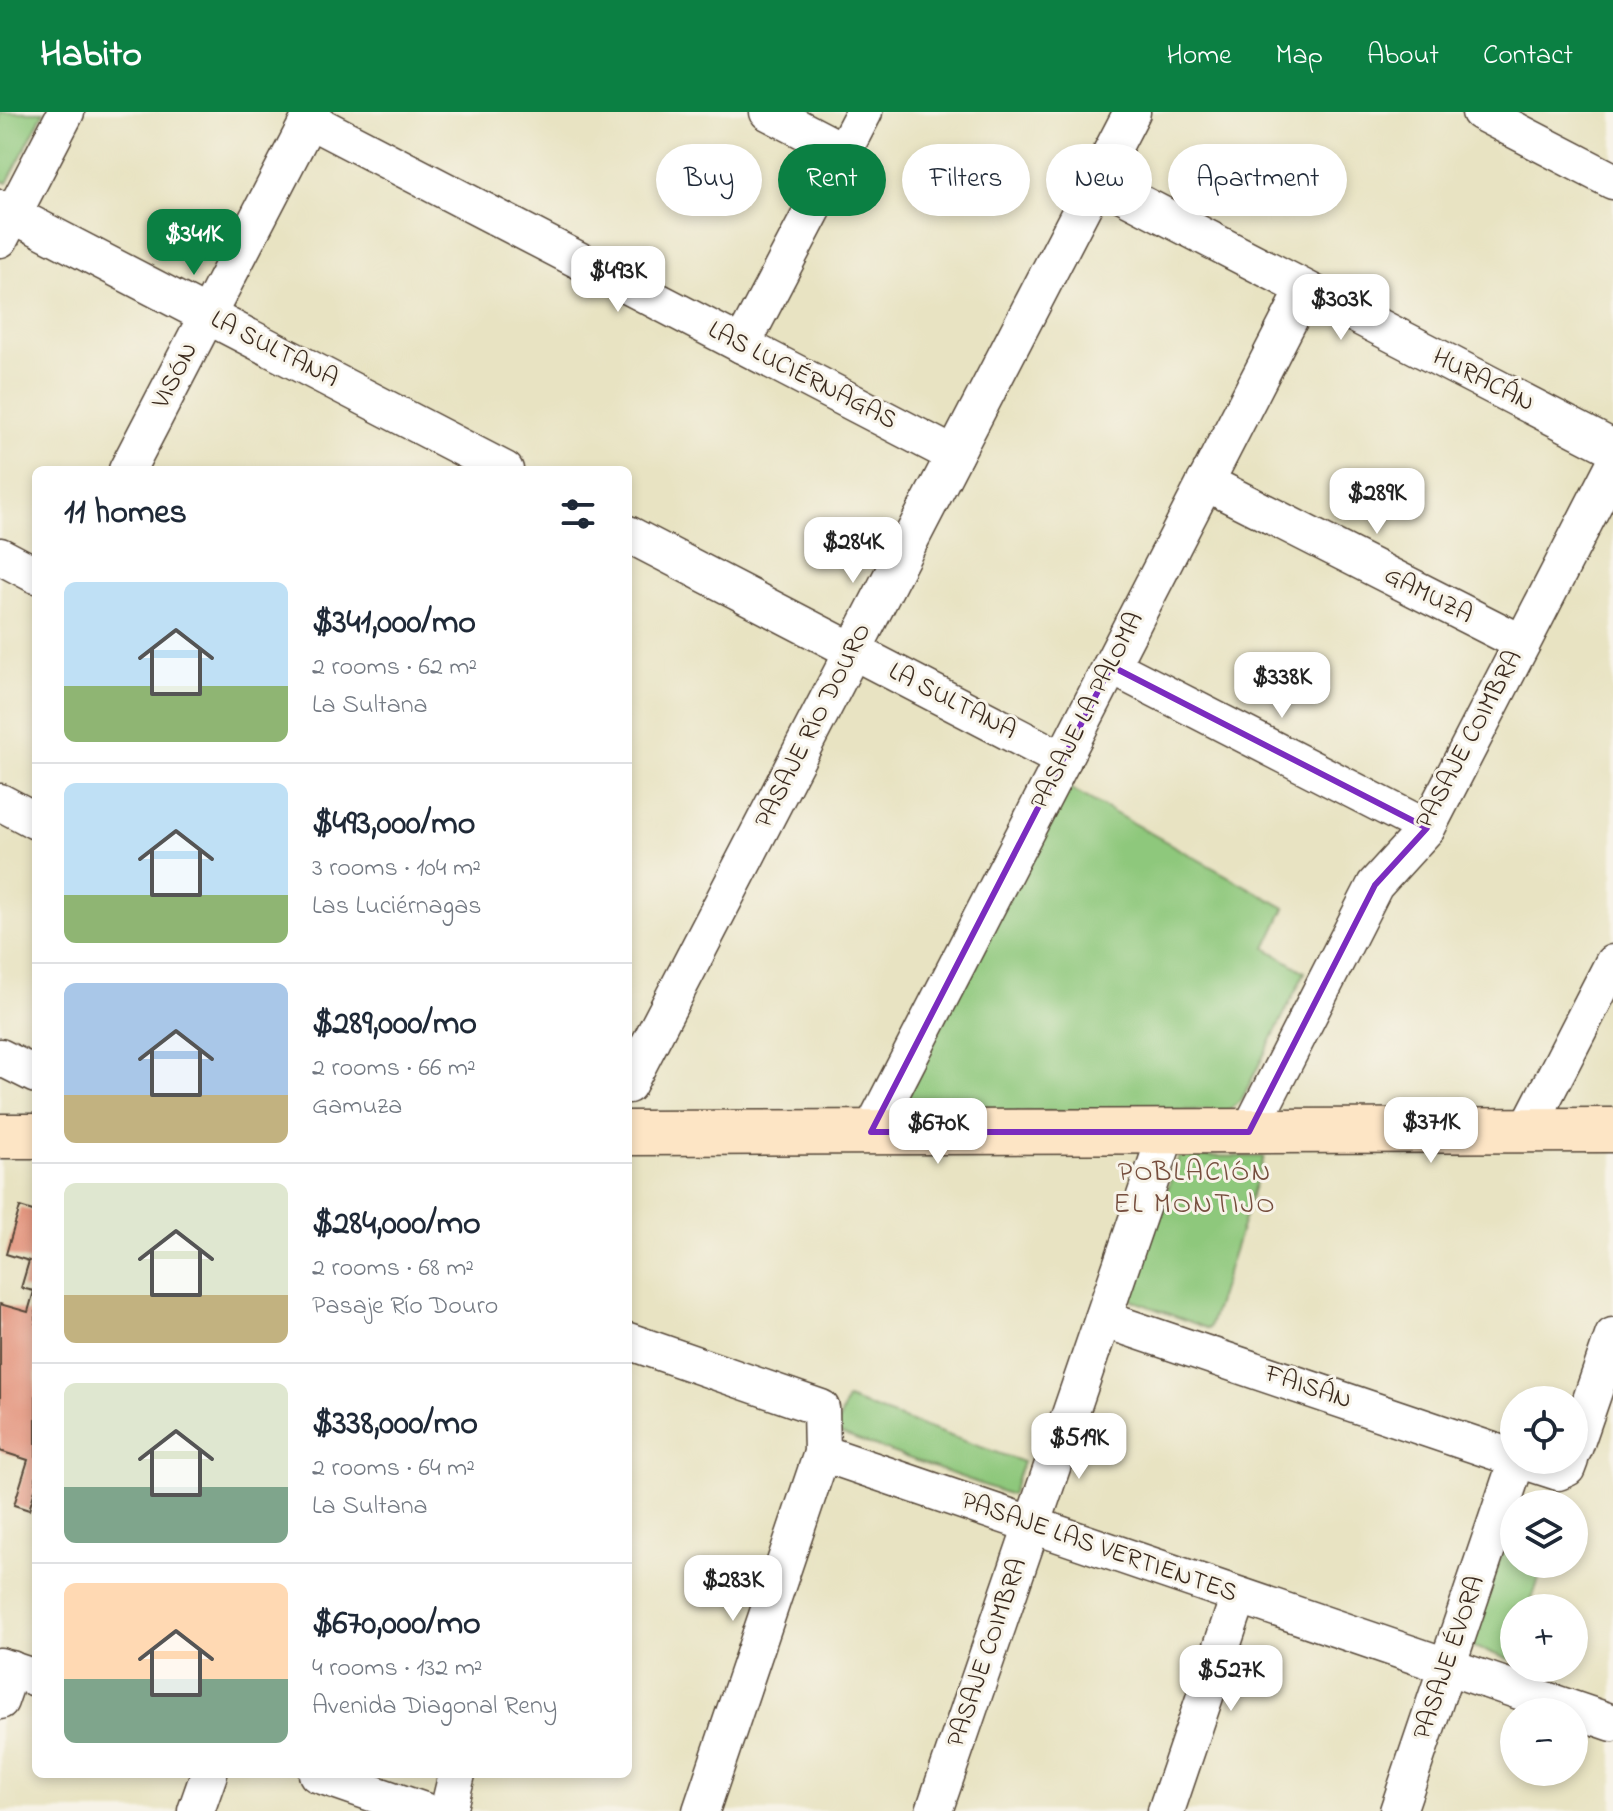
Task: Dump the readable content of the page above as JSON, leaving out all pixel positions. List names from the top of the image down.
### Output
{
  "streets": {
    "street": [
      "LA SULTANA",
      "VISÓN",
      "LAS LUCIÉRNAGAS",
      "HURACÁN",
      "GAMUZA",
      "PASAJE LA PALOMA",
      "PASAJE RÍO DOURO",
      "PASAJE COIMBRA",
      "FAISÁN",
      "PASAJE LAS VERTIENTES",
      "PASAJE ÉVORA"
    ]
  },
  "crossings": [
    ["LA SULTANA", "VISÓN"],
    ["LA SULTANA", "PASAJE LA PALOMA"],
    ["LA SULTANA", "PASAJE RÍO DOURO"],
    ["VISÓN", "LAS LUCIÉRNAGAS"],
    ["LAS LUCIÉRNAGAS", "PASAJE RÍO DOURO"],
    ["HURACÁN", "PASAJE LA PALOMA"],
    ["GAMUZA", "PASAJE LA PALOMA"],
    ["GAMUZA", "PASAJE COIMBRA"],
    ["PASAJE COIMBRA", "FAISÁN"],
    ["PASAJE COIMBRA", "PASAJE LAS VERTIENTES"],
    ["PASAJE LAS VERTIENTES", "PASAJE ÉVORA"]
  ],
  "districts": ["POBLACIÓN EL MONTIJO"],
  "page": {
    "header": "Habito",
    "nav": [
      "Home",
      "Map",
      "About",
      "Contact"
    ],
    "chip": [
      "Buy",
      "Rent",
      "Filters",
      "New",
      "Apartment"
    ],
    "price": [
      "$341K",
      "$493K",
      "$303K",
      "$289K",
      "$284K",
      "$338K",
      "$371K",
      "$670K",
      "$519K",
      "$283K",
      "$527K"
    ],
    "heading": "11 homes",
    "list": [
      {
        "name": "$341,000/mo",
        "note": "2 rooms · 62 m² · La Sultana"
      },
      {
        "name": "$493,000/mo",
        "note": "3 rooms · 104 m² · Las Luciérnagas"
      },
      {
        "name": "$289,000/mo",
        "note": "2 rooms · 66 m² · Gamuza"
      },
      {
        "name": "$284,000/mo",
        "note": "2 rooms · 68 m² · Pasaje Río Douro"
      },
      {
        "name": "$338,000/mo",
        "note": "2 rooms · 64 m² · La Sultana"
      },
      {
        "name": "$670,000/mo",
        "note": "4 rooms · 132 m² · Avenida Diagonal Reny"
      }
    ],
    "map_buttons": ["+", "−"]
  }
}
